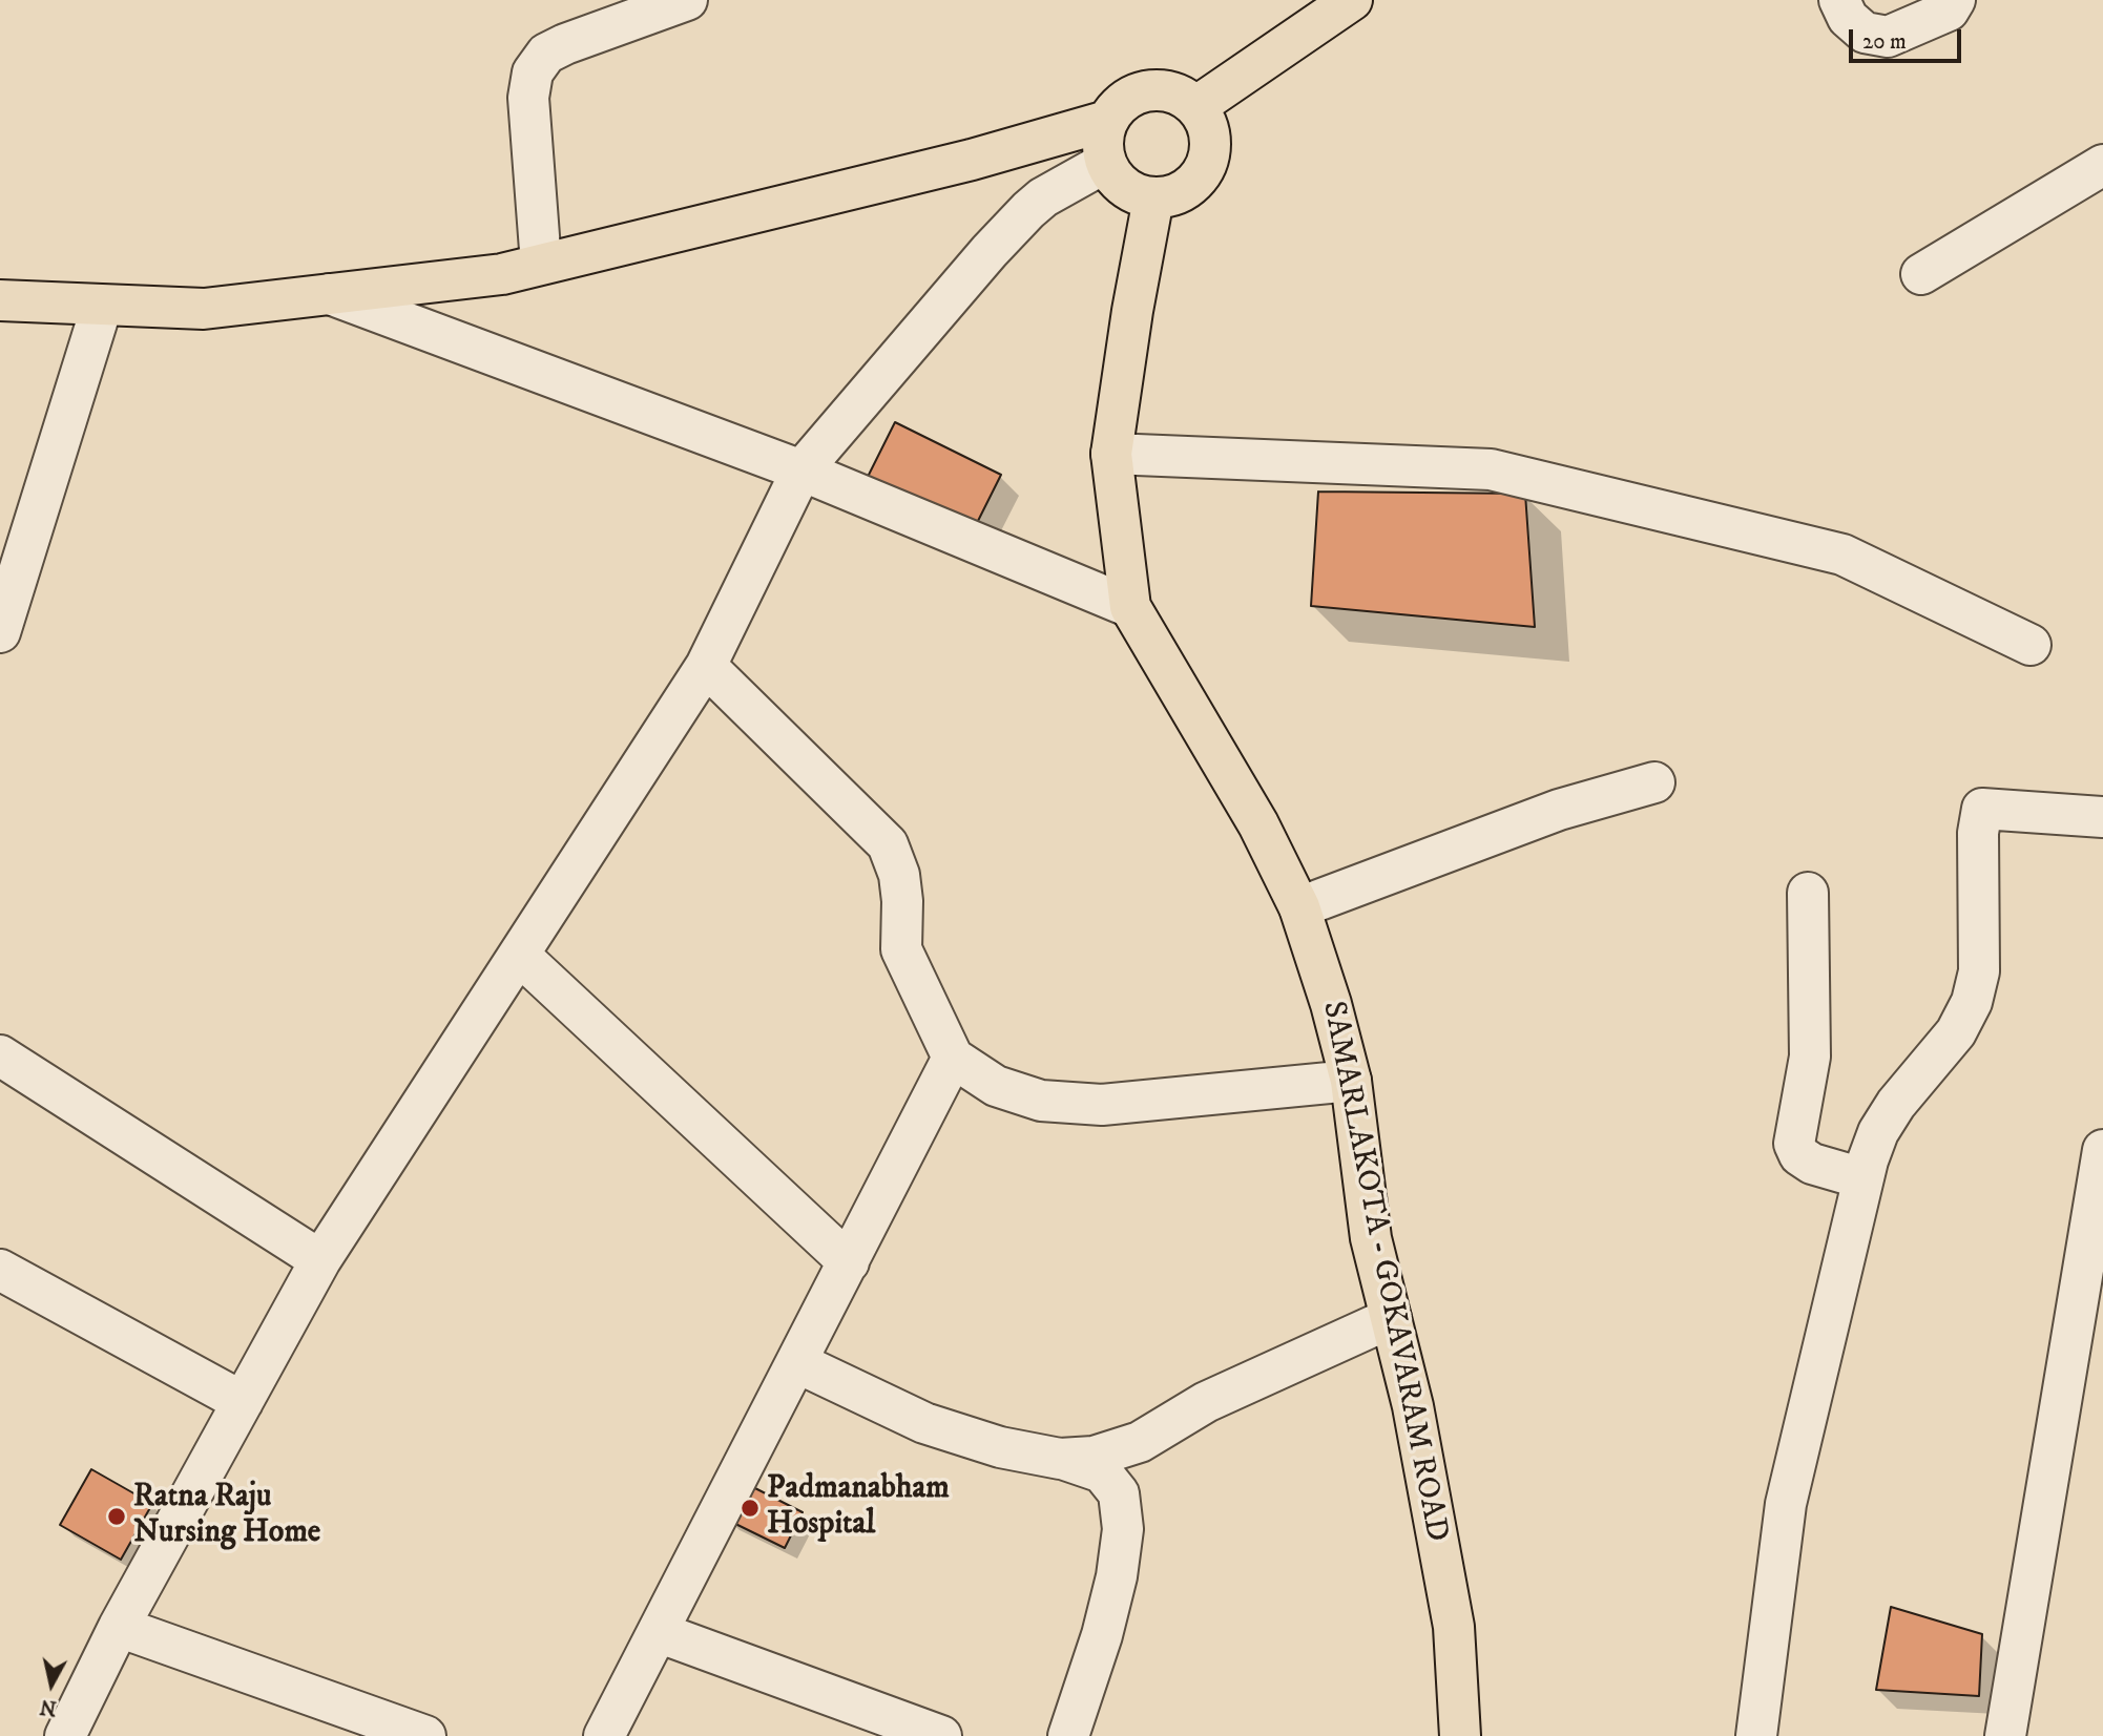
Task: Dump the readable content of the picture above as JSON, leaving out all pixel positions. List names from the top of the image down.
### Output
{
  "streets": {
    "main road": ["SAMARLAKOTA - GOKAVARAM ROAD"]
  },
  "places": ["Padmanabham Hospital", "Ratna Raju Nursing Home"],
  "scale_bar": "20 m",
  "north": "bottom"
}
